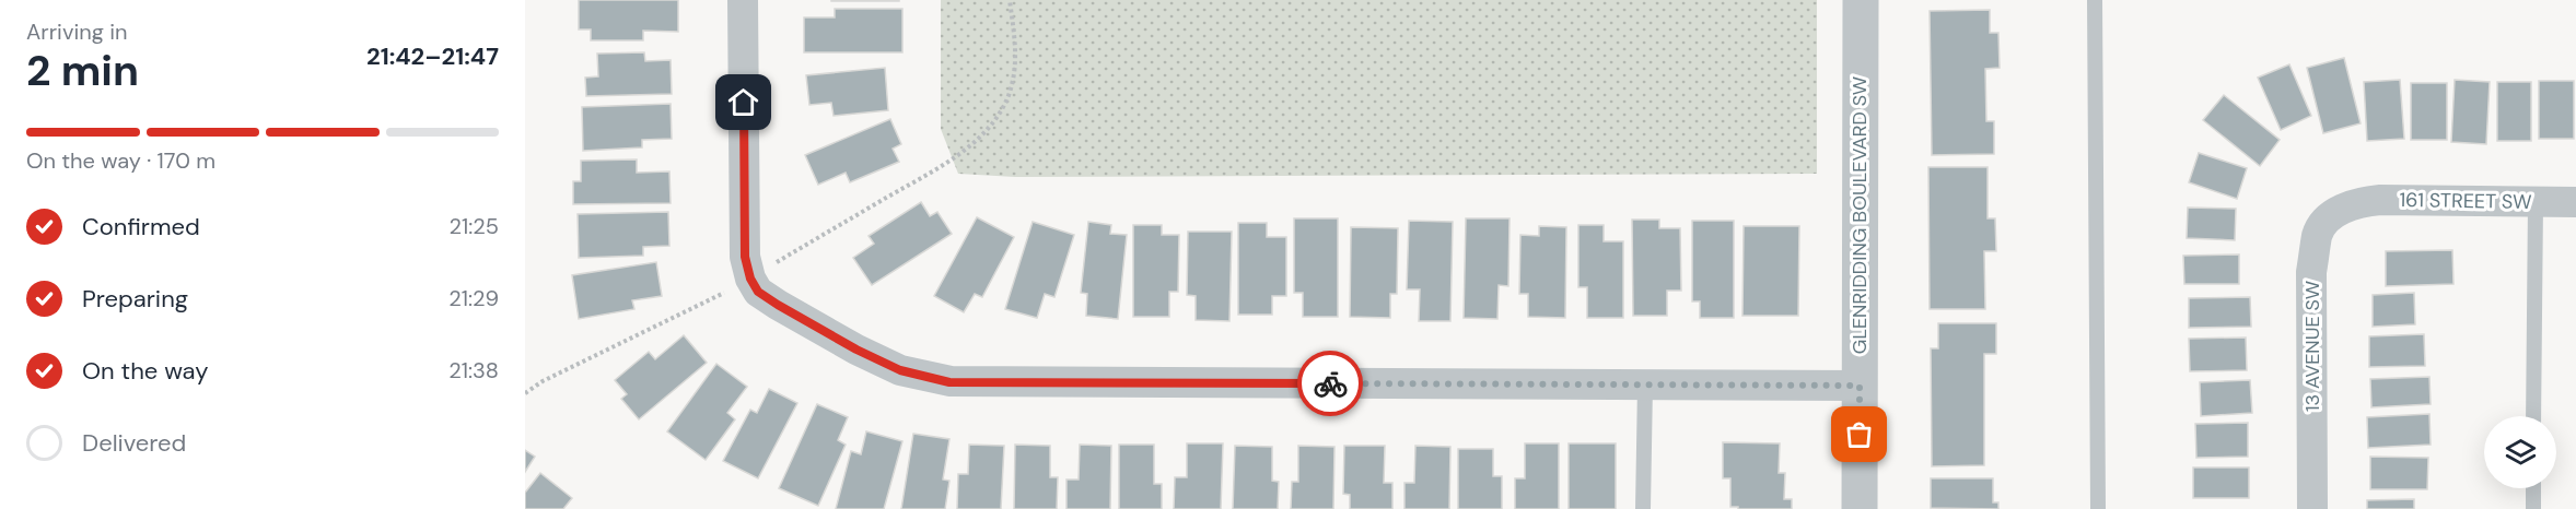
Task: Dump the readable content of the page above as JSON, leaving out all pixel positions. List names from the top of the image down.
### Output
{
  "streets": {
    "street": ["161 STREET SW", "GLENRIDDING BOULEVARD SW", "13 AVENUE SW"]
  },
  "crossings": [
    ["161 STREET SW", "13 AVENUE SW"]
  ],
  "page": {
    "heading": ["2 min", "Arriving in", "21:42–21:47"],
    "bar": "On the way · 170 m",
    "list": [
      ["Confirmed", "21:25"],
      ["Preparing", "21:29"],
      ["On the way", "21:38"],
      "Delivered"
    ]
  }
}
